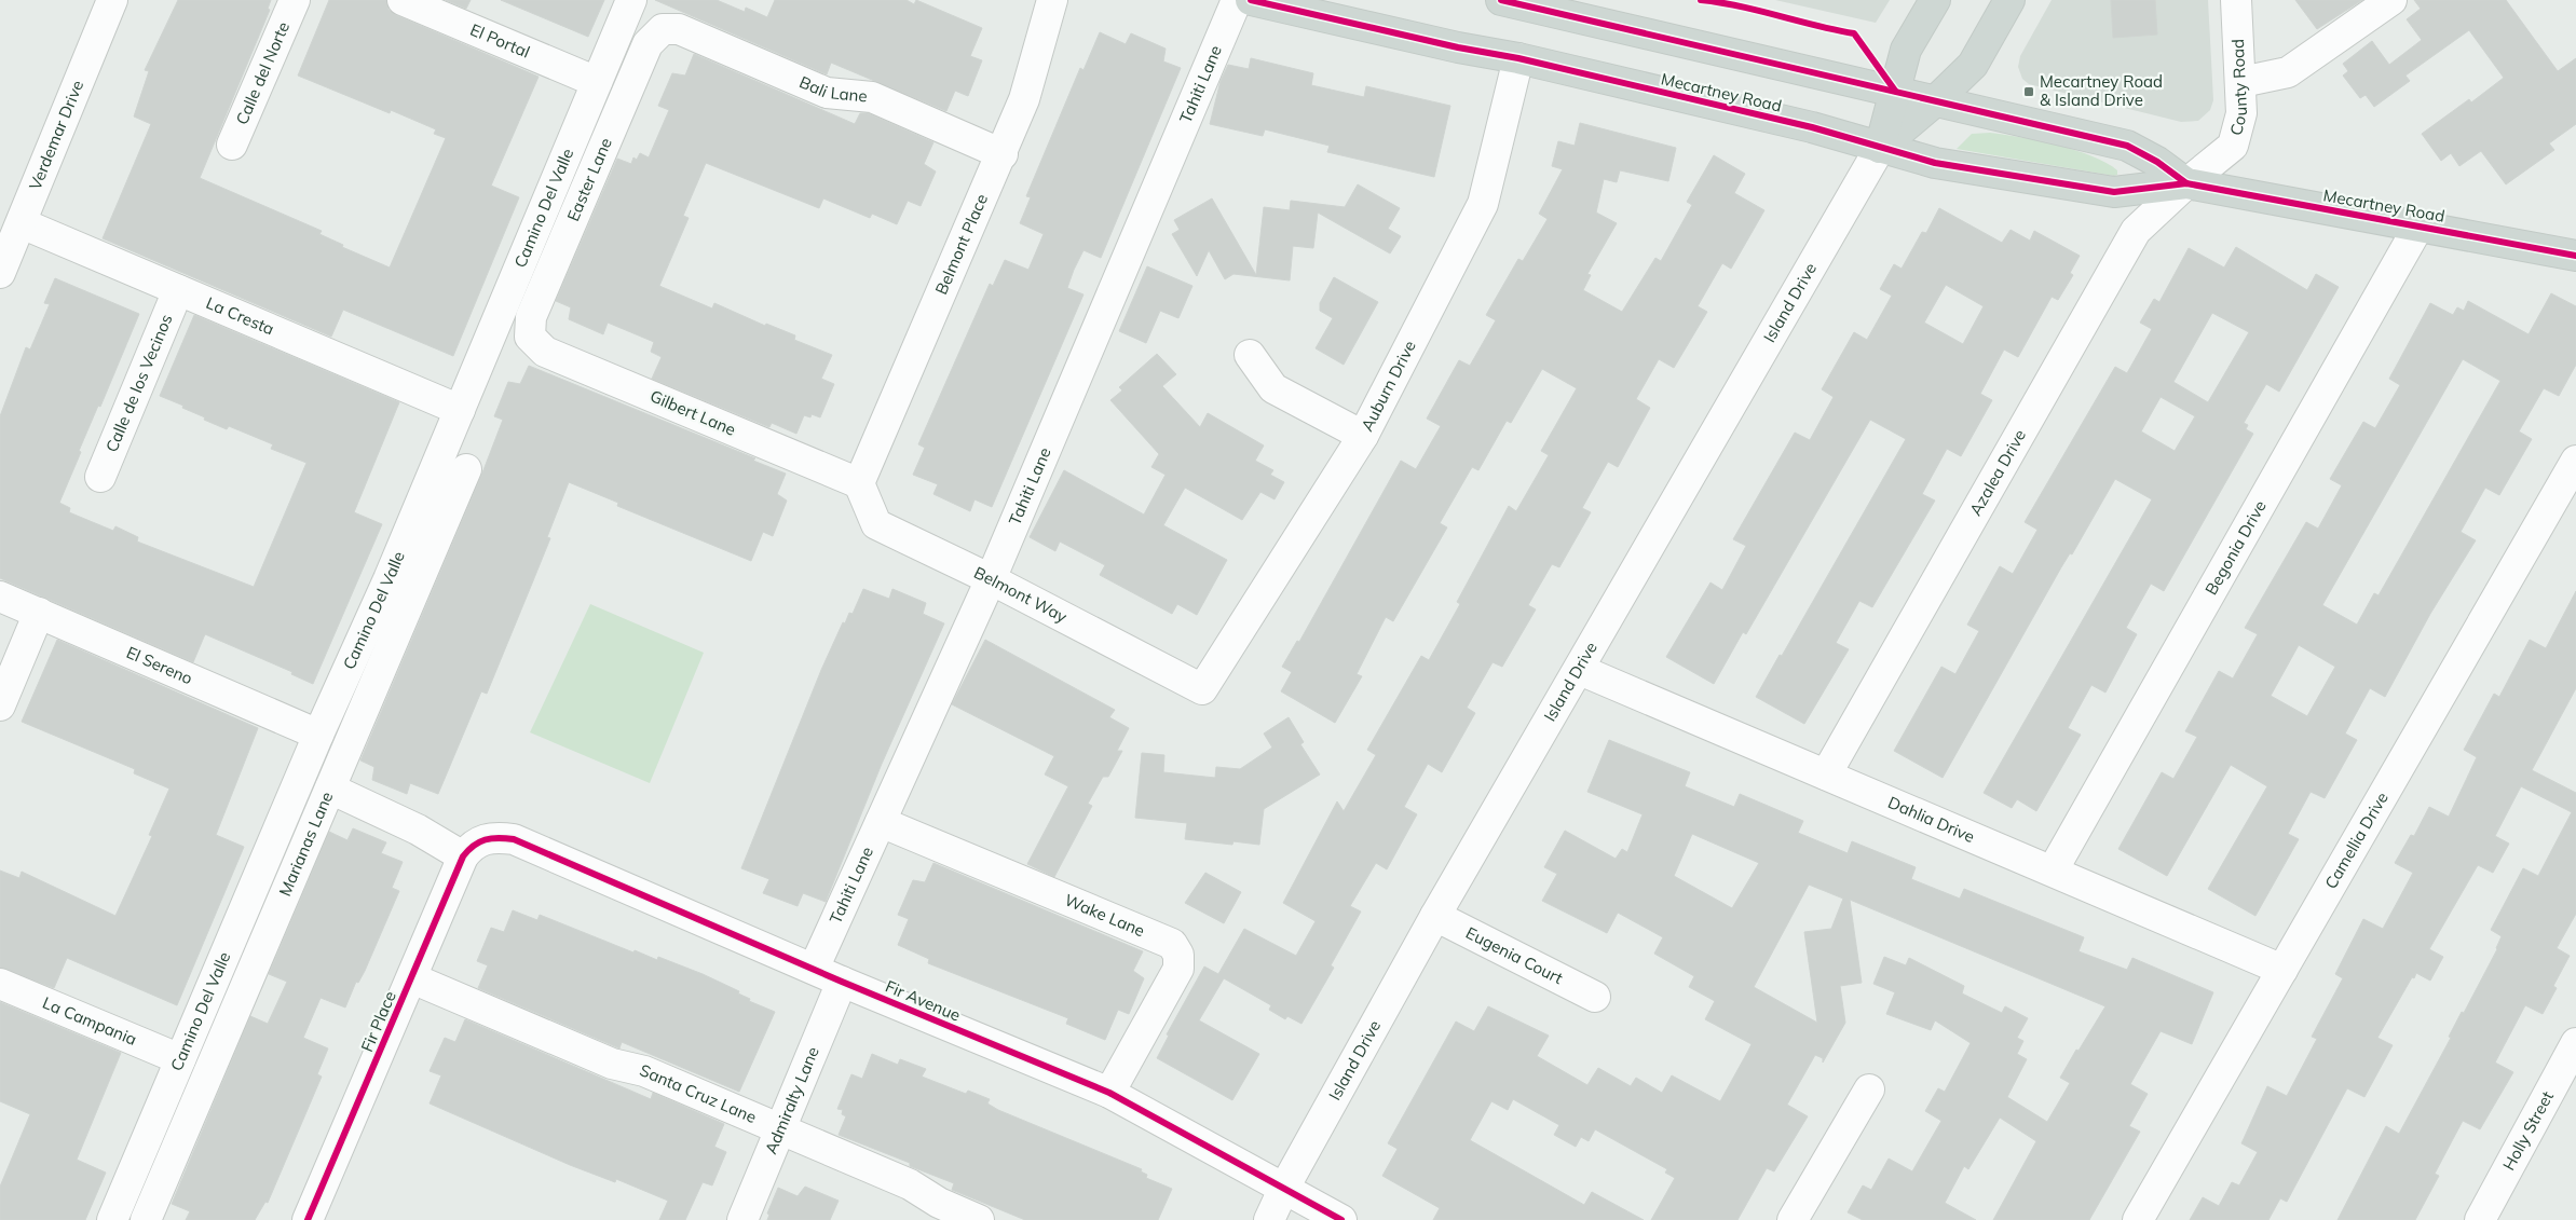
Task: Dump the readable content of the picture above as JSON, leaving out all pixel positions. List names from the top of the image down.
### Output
{
  "streets": {
    "main road": ["Mecartney Road", "Island Drive"],
    "street": [
      "El Portal",
      "Calle del Norte",
      "Tahiti Lane",
      "County Road",
      "Bali Lane",
      "Verdemar Drive",
      "Easter Lane",
      "Camino Del Valle",
      "Belmont Place",
      "La Cresta",
      "Calle de los Vecinos",
      "Auburn Drive",
      "Gilbert Lane",
      "Azalea Drive",
      "Begonia Drive",
      "Belmont Way",
      "El Sereno",
      "Dahlia Drive",
      "Camellia Drive",
      "Marianas Lane",
      "Wake Lane",
      "Eugenia Court",
      "Fir Avenue",
      "La Campania",
      "Fir Place",
      "Santa Cruz Lane",
      "Admiralty Lane",
      "Holly Street"
    ]
  },
  "crossings": [
    ["El Portal", "Camino Del Valle"],
    ["Tahiti Lane", "Belmont Way"],
    ["Tahiti Lane", "Wake Lane"],
    ["Tahiti Lane", "Fir Avenue"],
    ["County Road", "Mecartney Road"],
    ["County Road", "Azalea Drive"],
    ["Bali Lane", "Easter Lane"],
    ["Bali Lane", "Belmont Place"],
    ["Mecartney Road", "Island Drive"],
    ["Mecartney Road", "Auburn Drive"],
    ["Mecartney Road", "Azalea Drive"],
    ["Mecartney Road", "Begonia Drive"],
    ["Verdemar Drive", "La Cresta"],
    ["Easter Lane", "Gilbert Lane"],
    ["Camino Del Valle", "La Cresta"],
    ["Camino Del Valle", "El Sereno"],
    ["Camino Del Valle", "La Campania"],
    ["Belmont Place", "Gilbert Lane"],
    ["Belmont Place", "Belmont Way"],
    ["Island Drive", "Dahlia Drive"],
    ["Island Drive", "Eugenia Court"],
    ["Island Drive", "Fir Avenue"],
    ["La Cresta", "Calle de los Vecinos"],
    ["Auburn Drive", "Belmont Way"],
    ["Gilbert Lane", "Belmont Way"],
    ["Azalea Drive", "Dahlia Drive"],
    ["Begonia Drive", "Dahlia Drive"],
    ["Dahlia Drive", "Camellia Drive"],
    ["Wake Lane", "Fir Avenue"],
    ["Fir Avenue", "Fir Place"],
    ["Fir Avenue", "Admiralty Lane"],
    ["Fir Place", "Santa Cruz Lane"],
    ["Santa Cruz Lane", "Admiralty Lane"]
  ],
  "places": {
    "transit": ["Mecartney Road & Island Drive"]
  }
}
